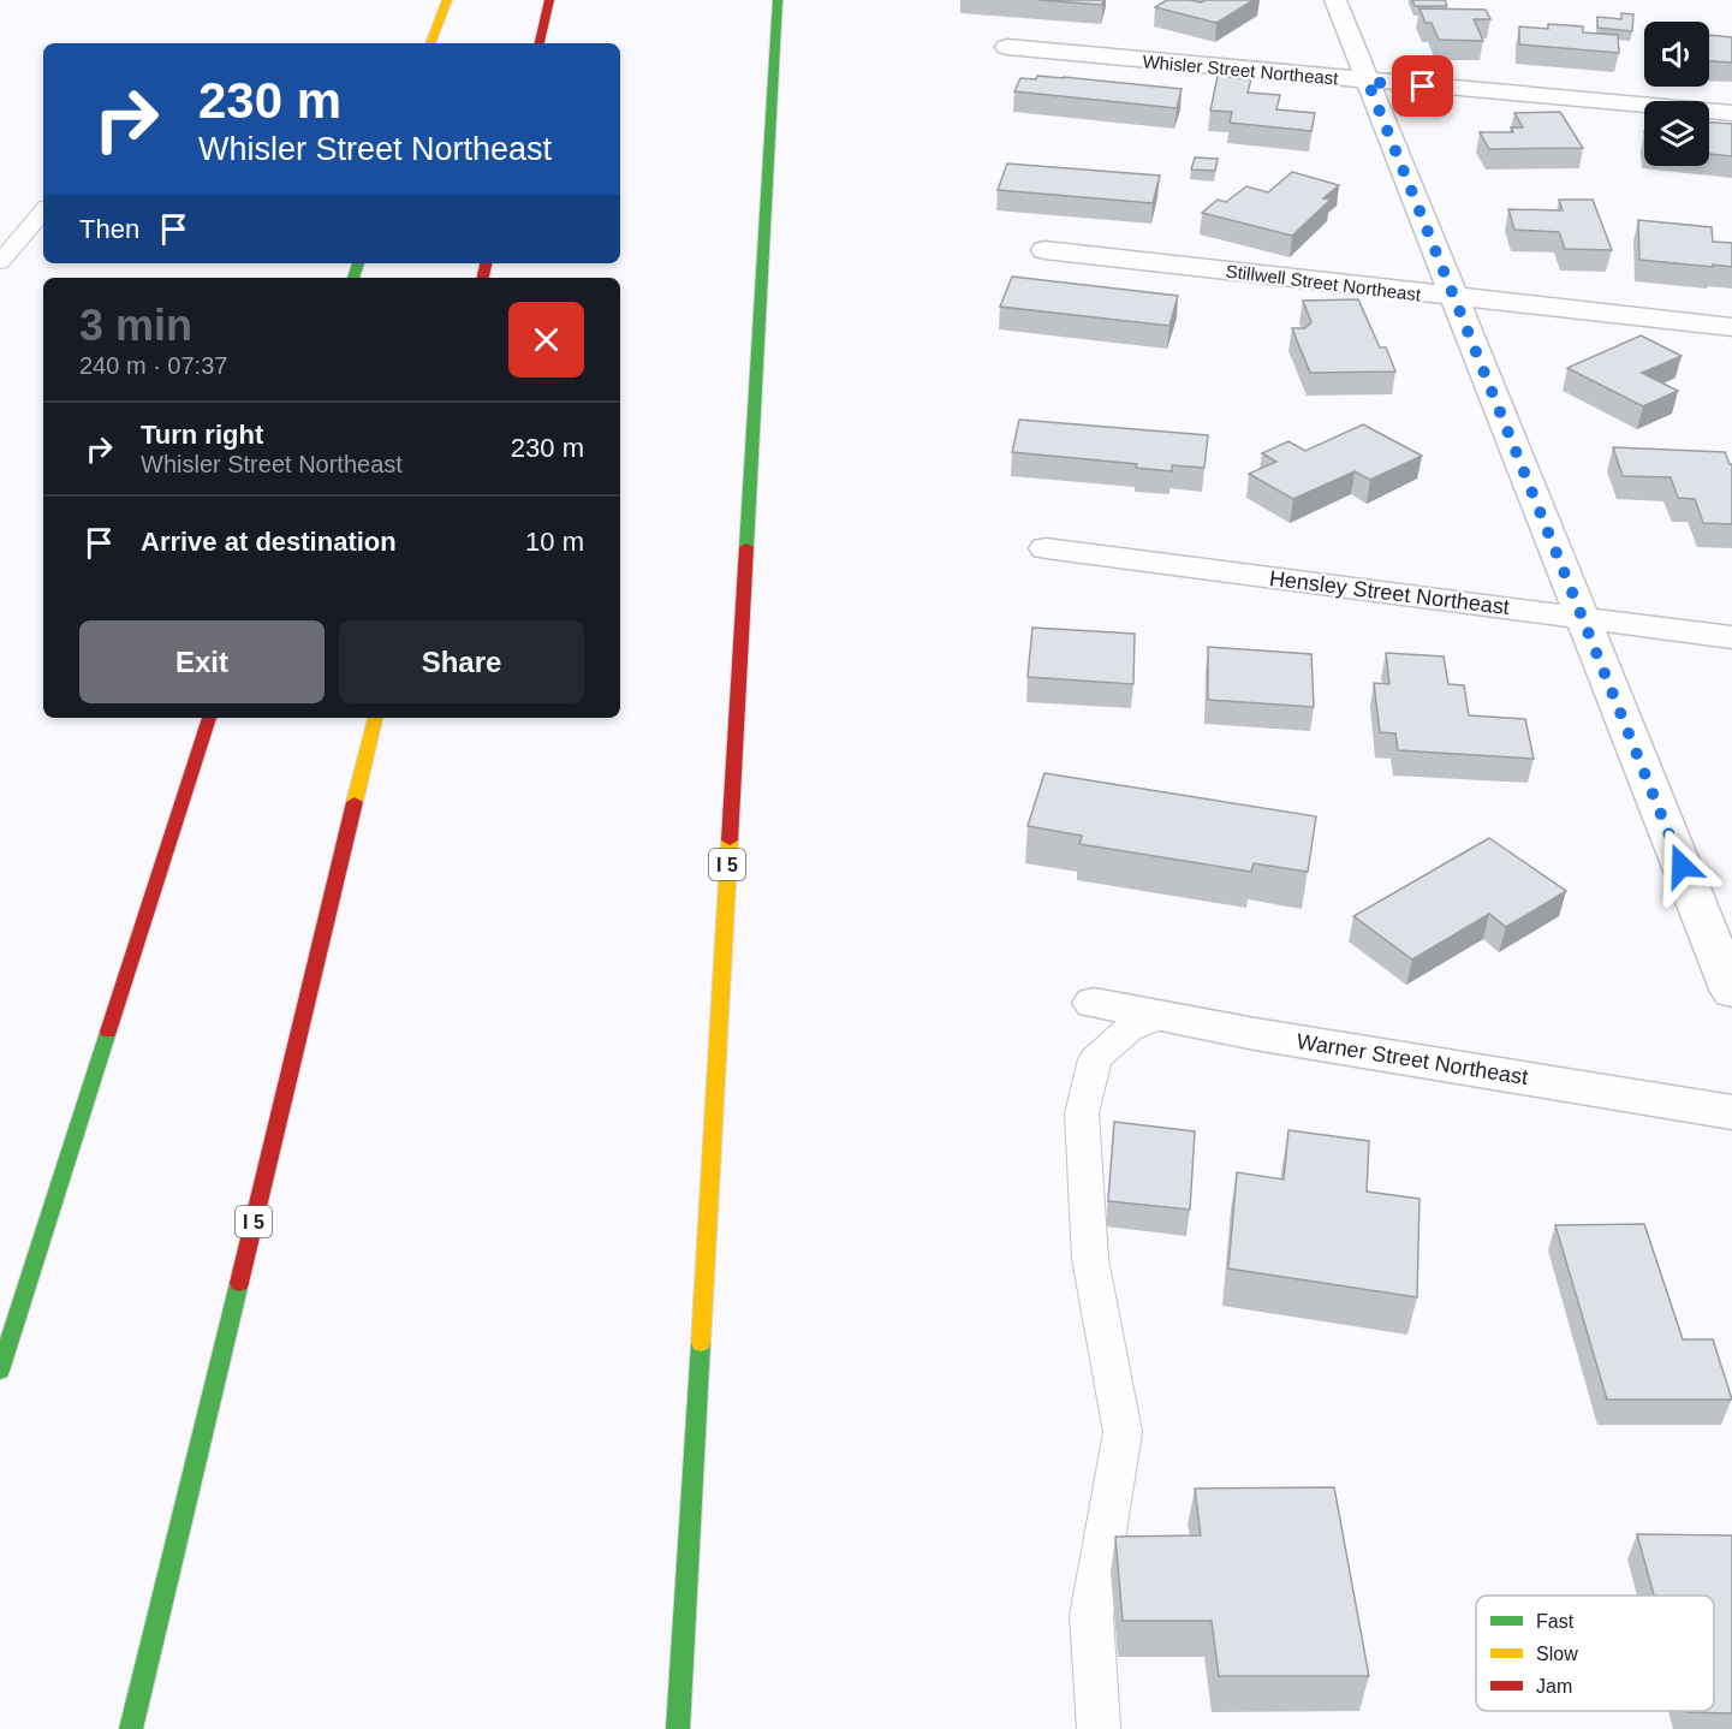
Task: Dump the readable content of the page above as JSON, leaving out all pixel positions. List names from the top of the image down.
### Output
{
  "streets": {
    "highway": ["I 5"],
    "street": [
      "Whisler Street Northeast",
      "Stillwell Street Northeast",
      "Hensley Street Northeast",
      "Warner Street Northeast"
    ]
  },
  "legend": ["Fast", "Slow", "Jam"],
  "page": {
    "turn": ["230 m", "Whisler Street Northeast"],
    "then": "Then",
    "heading": ["3 min", "240 m · 07:37"],
    "list": [
      {
        "name": "Turn right",
        "note": "Whisler Street Northeast",
        "value": "230 m"
      },
      {
        "name": "Arrive at destination",
        "value": "10 m"
      }
    ],
    "buttons": ["Exit", "Share"]
  }
}
